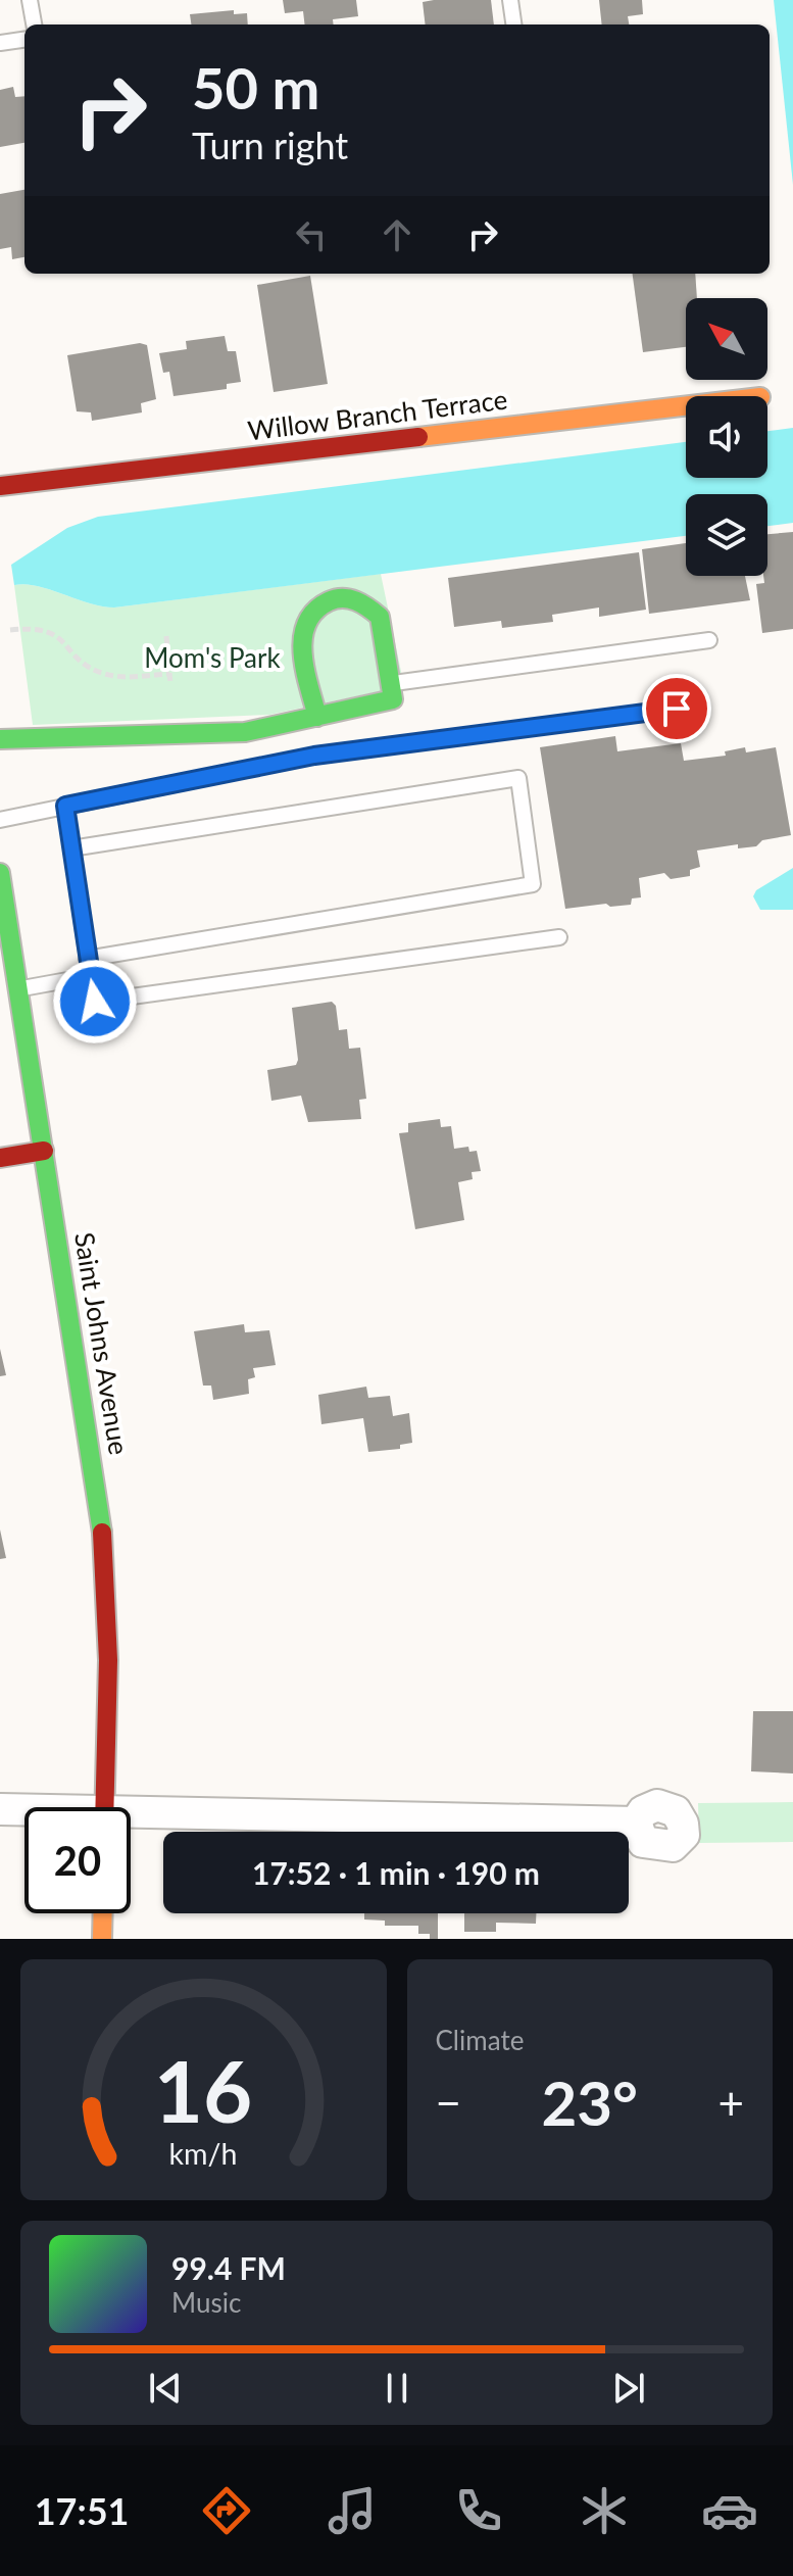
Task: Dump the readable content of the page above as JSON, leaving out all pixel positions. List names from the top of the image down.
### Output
{
  "streets": {
    "street": ["Willow Branch Terrace", "Saint Johns Avenue"]
  },
  "parks": ["Mom's Park"],
  "north": "top left",
  "page": {
    "turn": ["50 m", "Turn right"],
    "limit": "20",
    "trip": "17:52 · 1 min · 190 m",
    "tile": "Climate",
    "heat": ["−", "23°", "+"],
    "song": ["99.4 FM", "Music"],
    "tabs": "17:51",
    "gauge": ["16", "km/h"]
  }
}
